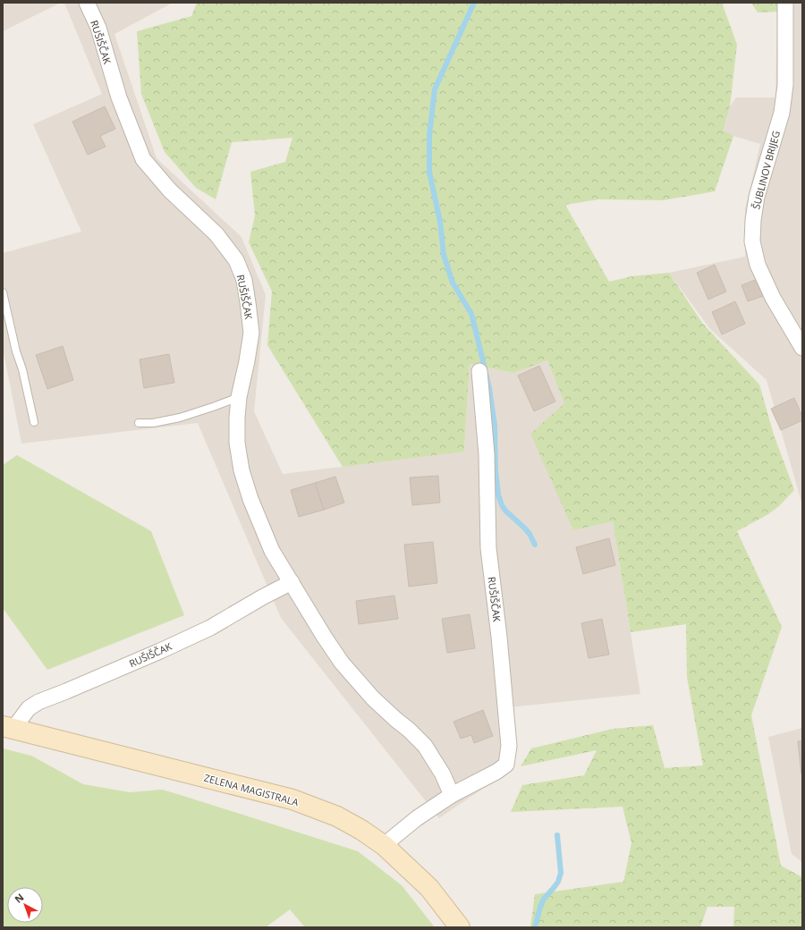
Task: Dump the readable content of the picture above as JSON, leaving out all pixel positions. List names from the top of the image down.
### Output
{
  "streets": {
    "street": ["RUŠIŠČAK", "ŠUBLINOV BRIJEG", "ZELENA MAGISTRALA"]
  },
  "crossings": [
    ["RUŠIŠČAK", "ZELENA MAGISTRALA"]
  ],
  "north": "top left"
}
